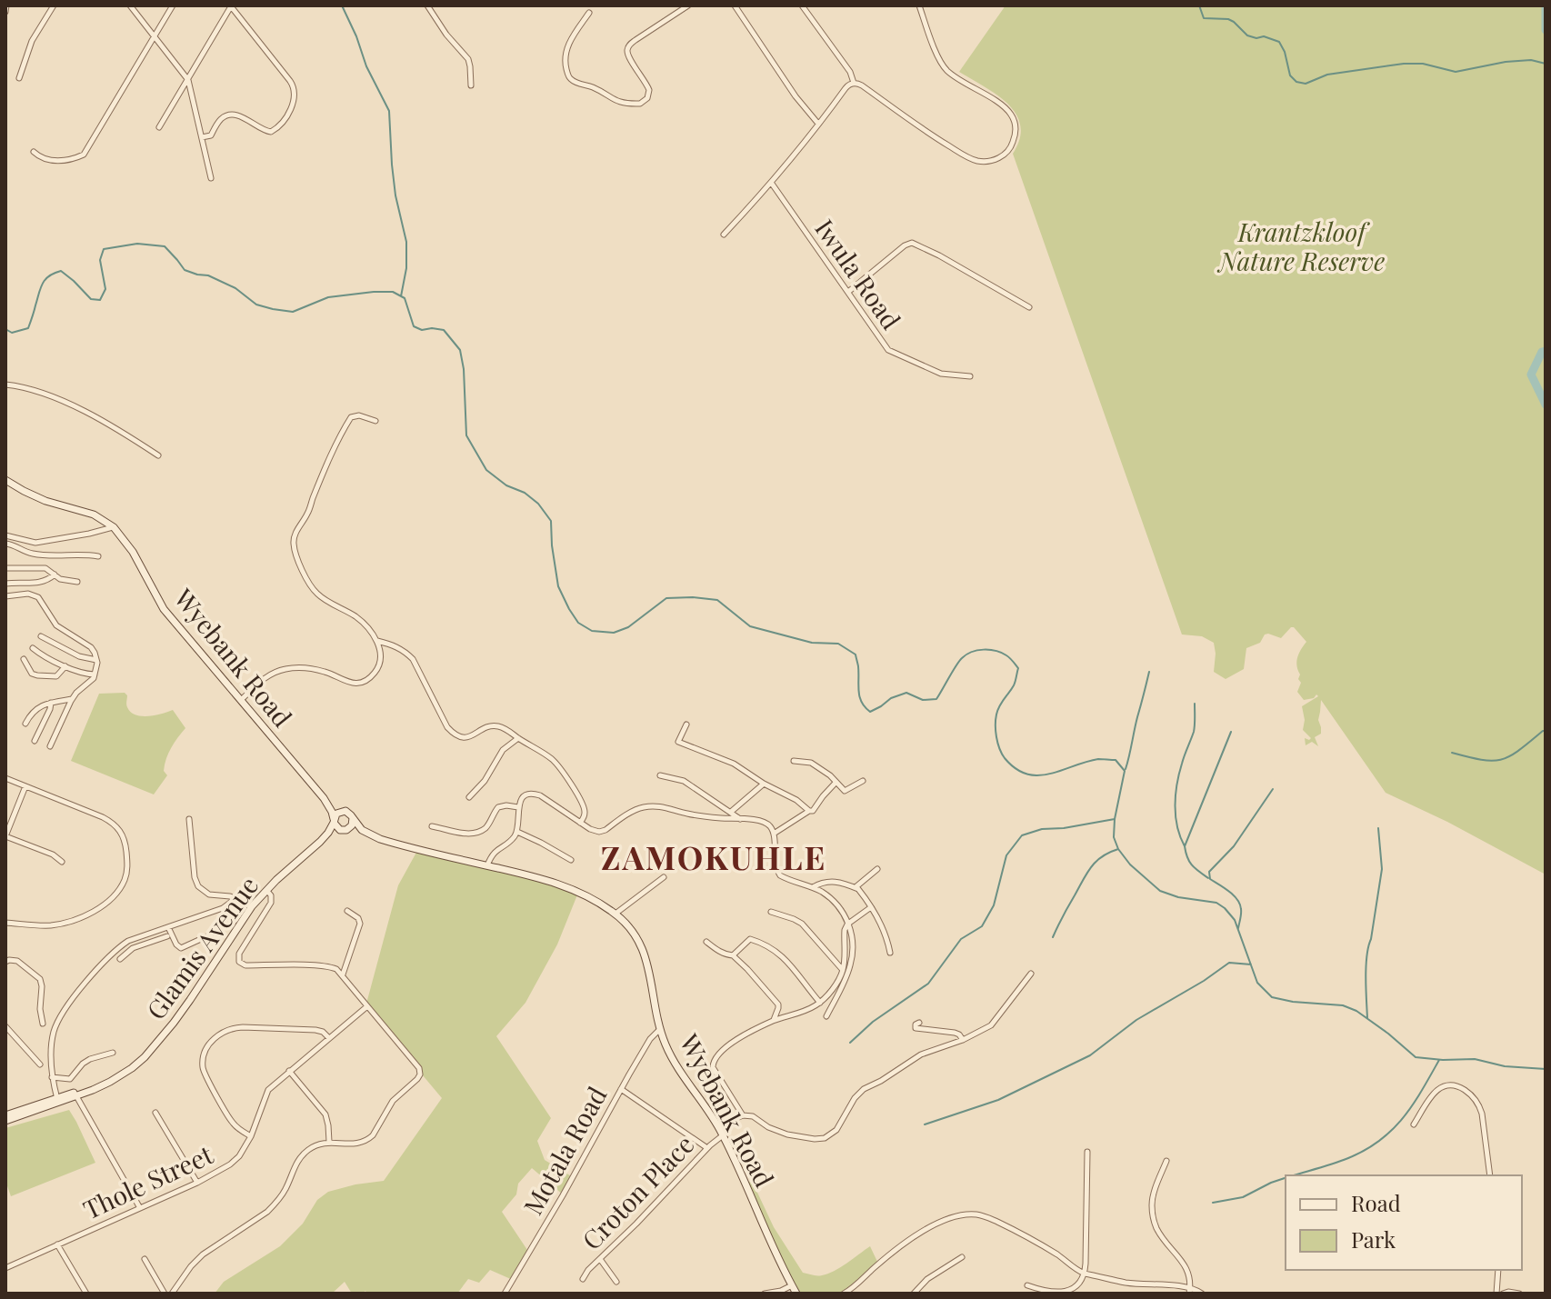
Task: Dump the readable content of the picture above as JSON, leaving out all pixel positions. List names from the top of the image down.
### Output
{
  "streets": {
    "main road": ["Wyebank Road", "Glamis Avenue"],
    "street": [
      "Iwula Road",
      "Motala Road",
      "Thole Street",
      "Croton Place"
    ]
  },
  "crossings": [
    ["Wyebank Road", "Glamis Avenue"],
    ["Wyebank Road", "Motala Road"],
    ["Wyebank Road", "Croton Place"]
  ],
  "districts": ["ZAMOKUHLE"],
  "parks": ["Krantzkloof Nature Reserve"],
  "legend": ["Road", "Park"]
}
